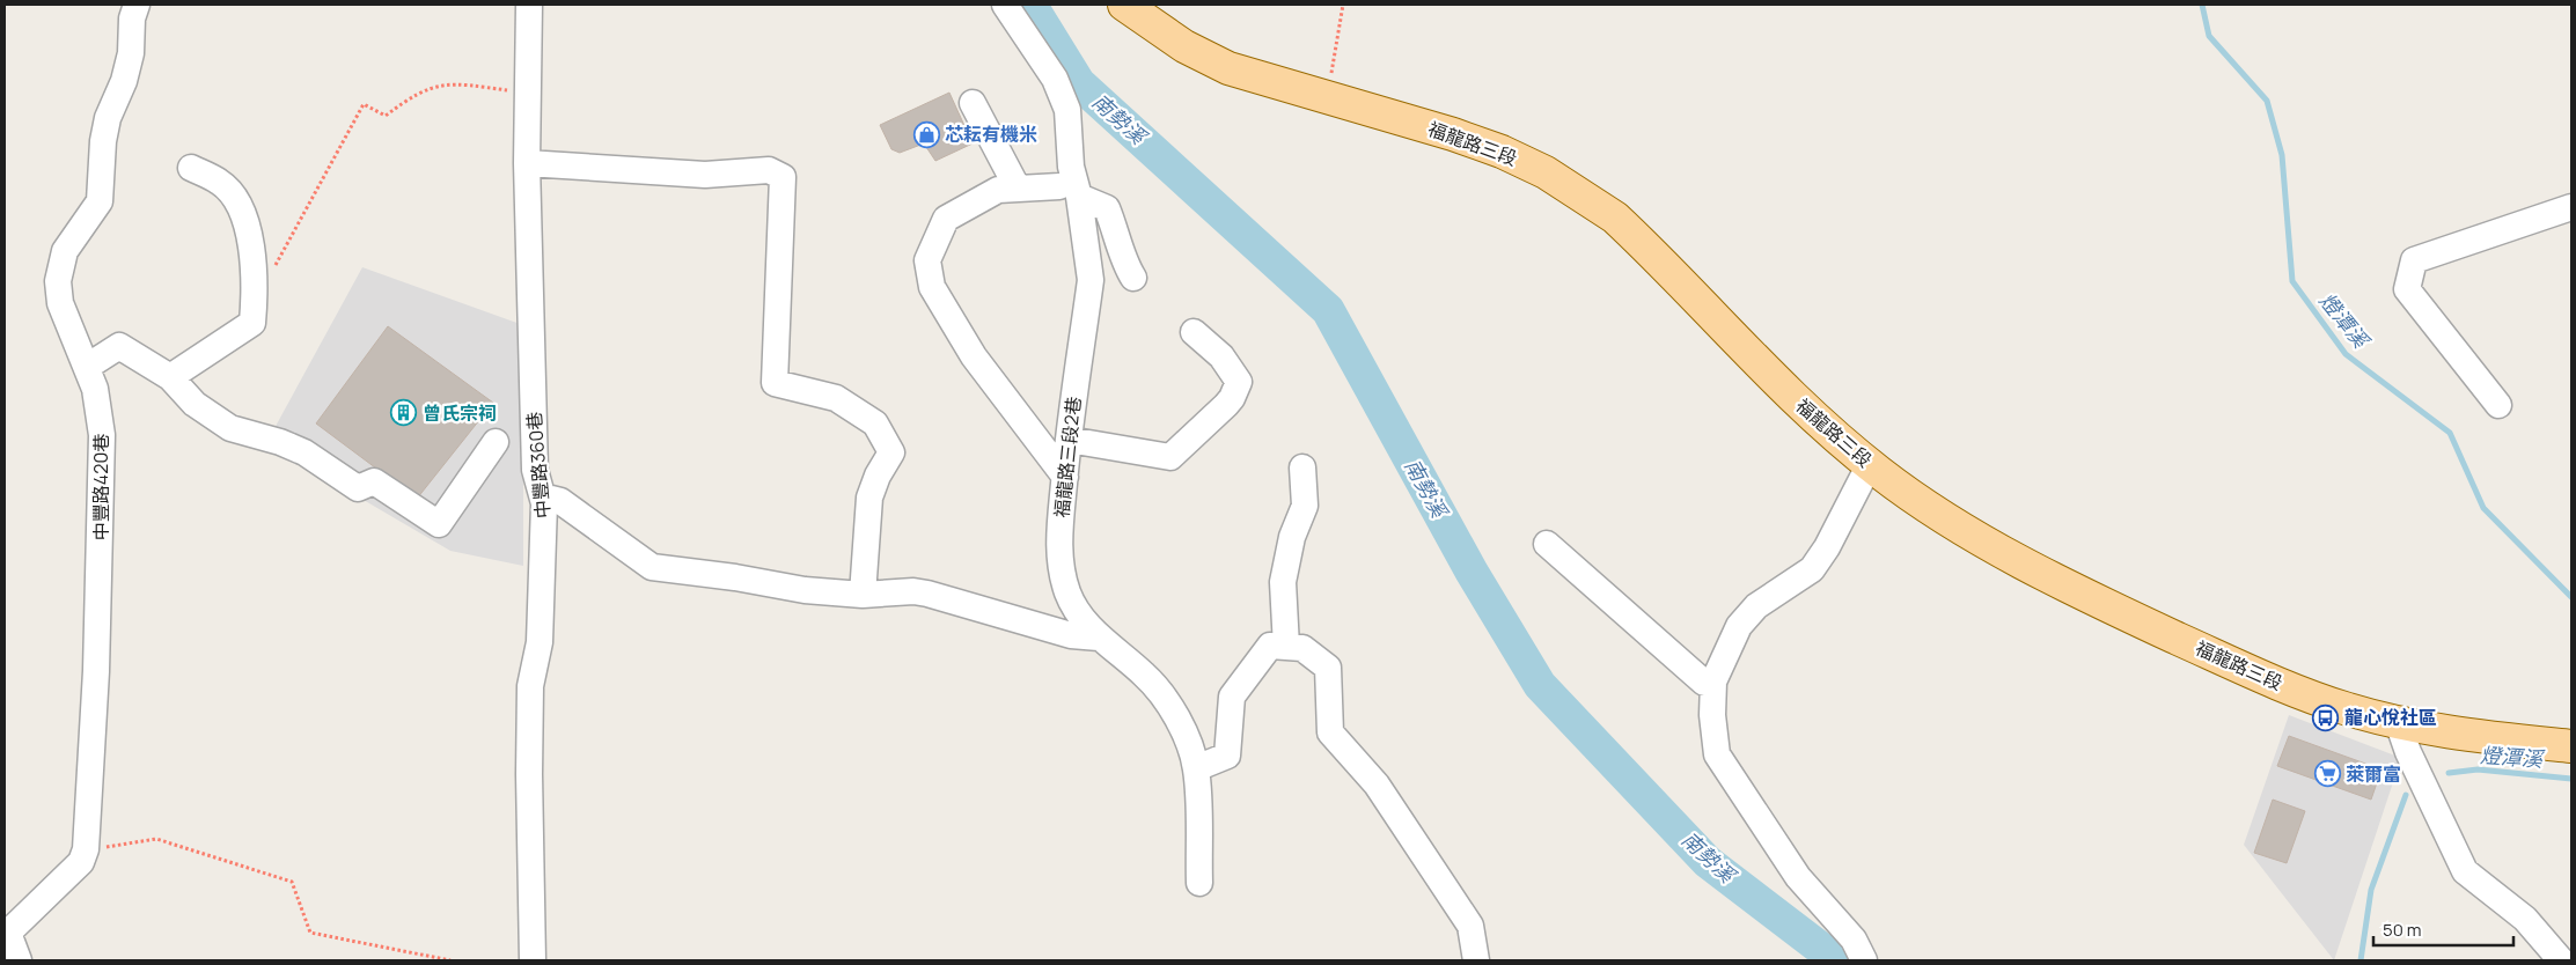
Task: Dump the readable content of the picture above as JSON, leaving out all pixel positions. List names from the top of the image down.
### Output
{
  "streets": {
    "main road": ["福龍路三段"],
    "street": ["福龍路三段2巷", "中豐路360巷", "中豐路420巷"]
  },
  "water": ["南勢溪", "燈潭溪"],
  "places": {
    "shop": ["芯耘有機米"],
    "building": ["曾氏宗祠"],
    "bus stop": ["龍心悅社區"],
    "supermarket": ["萊爾富"]
  },
  "scale_bar": "50 m"
}
